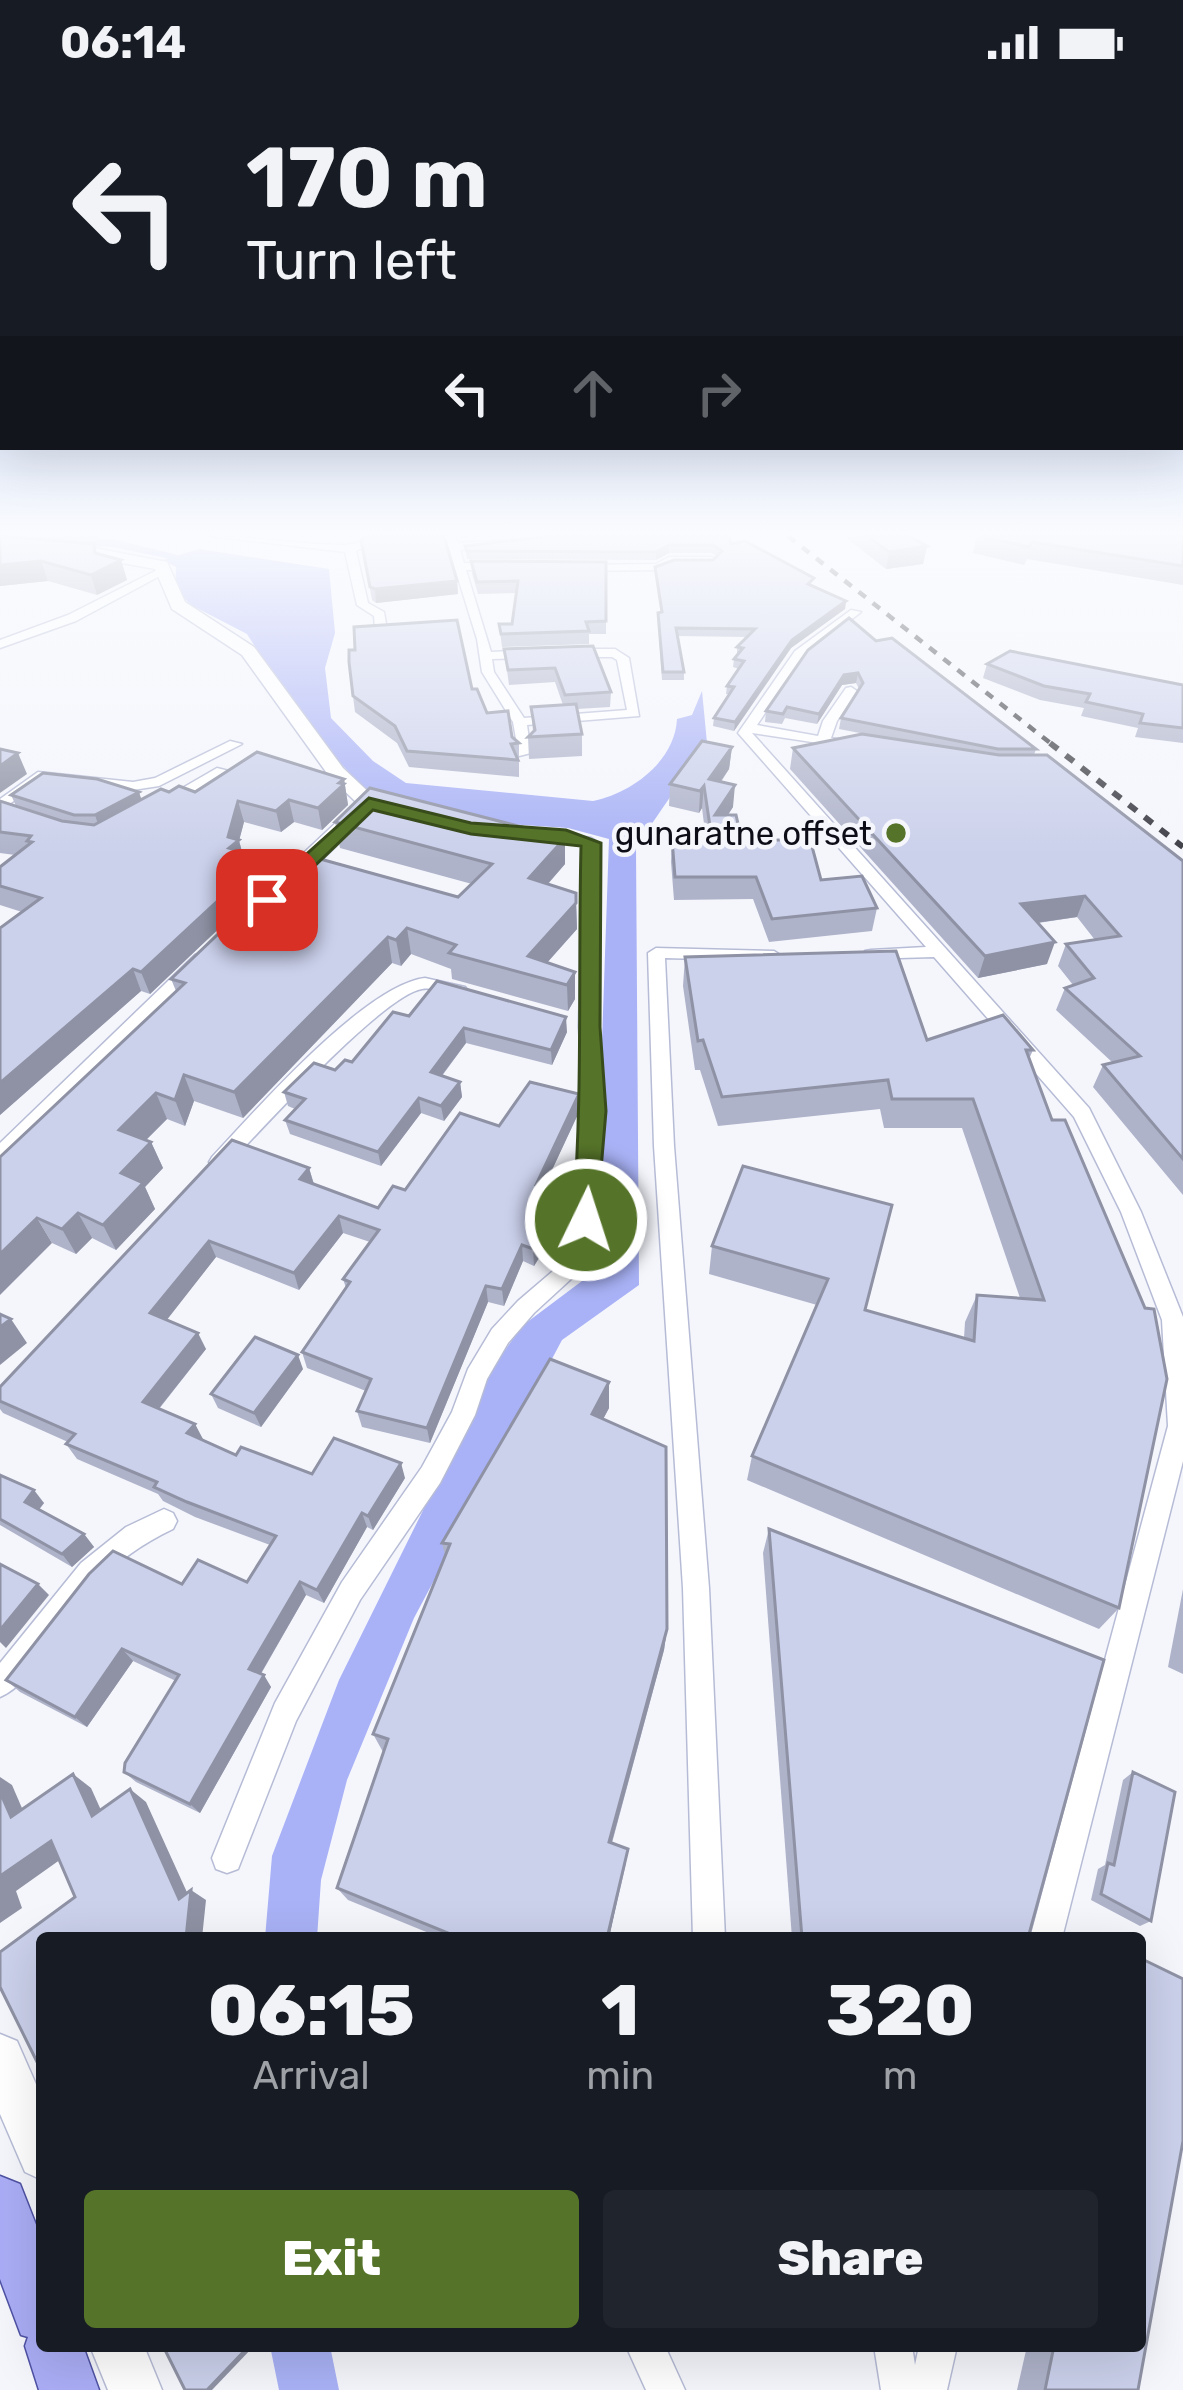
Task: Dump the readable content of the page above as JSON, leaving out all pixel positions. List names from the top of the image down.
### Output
{
  "places": ["gunaratne offset"],
  "page": {
    "status": "06:14",
    "turn": ["170 m", "Turn left"],
    "eta": [
      "06:15",
      "Arrival",
      "1",
      "min",
      "320",
      "m"
    ],
    "buttons": ["Exit", "Share"]
  }
}
